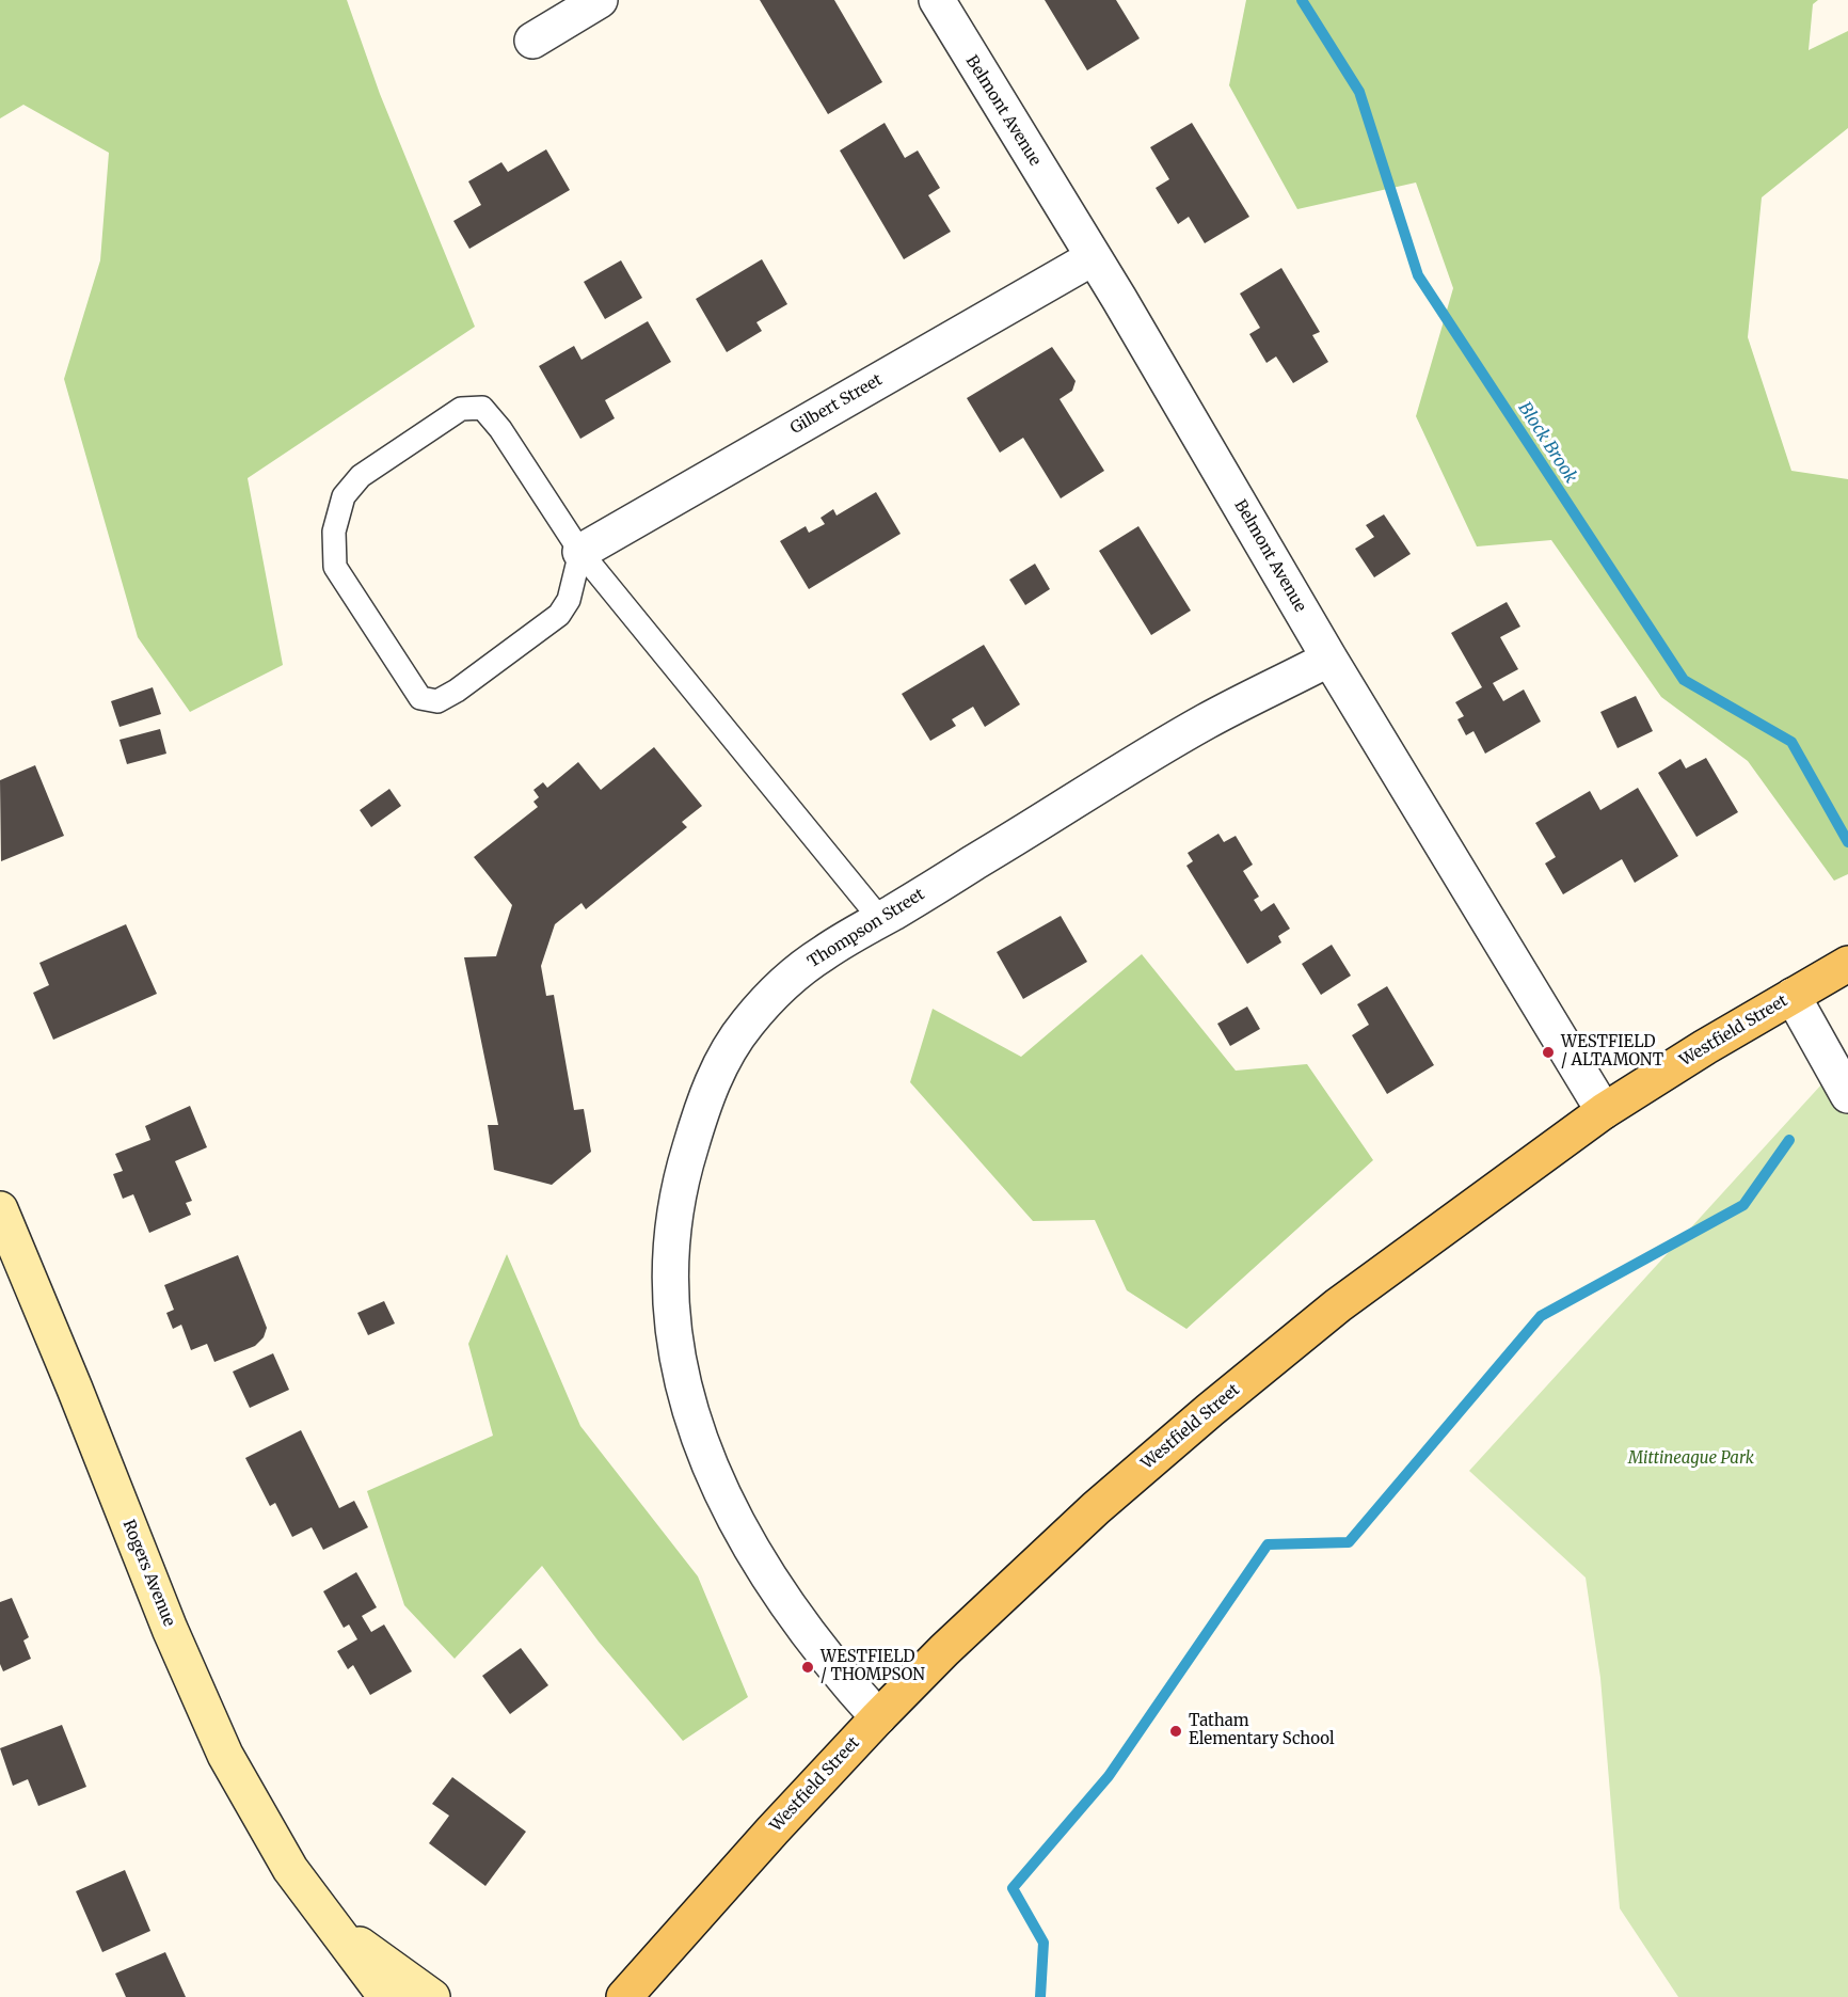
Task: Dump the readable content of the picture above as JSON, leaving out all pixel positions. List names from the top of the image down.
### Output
{
  "streets": {
    "main road": ["Westfield Street", "Rogers Avenue"],
    "street": ["Belmont Avenue", "Gilbert Street", "Thompson Street"]
  },
  "crossings": [
    ["Belmont Avenue", "Gilbert Street"],
    ["Belmont Avenue", "Thompson Street"],
    ["Belmont Avenue", "Westfield Street"],
    ["Thompson Street", "Westfield Street"]
  ],
  "water": ["Block Brook"],
  "parks": ["Mittineague Park"],
  "places": ["WESTFIELD / ALTAMONT", "WESTFIELD / THOMPSON", "Tatham Elementary School"]
}
